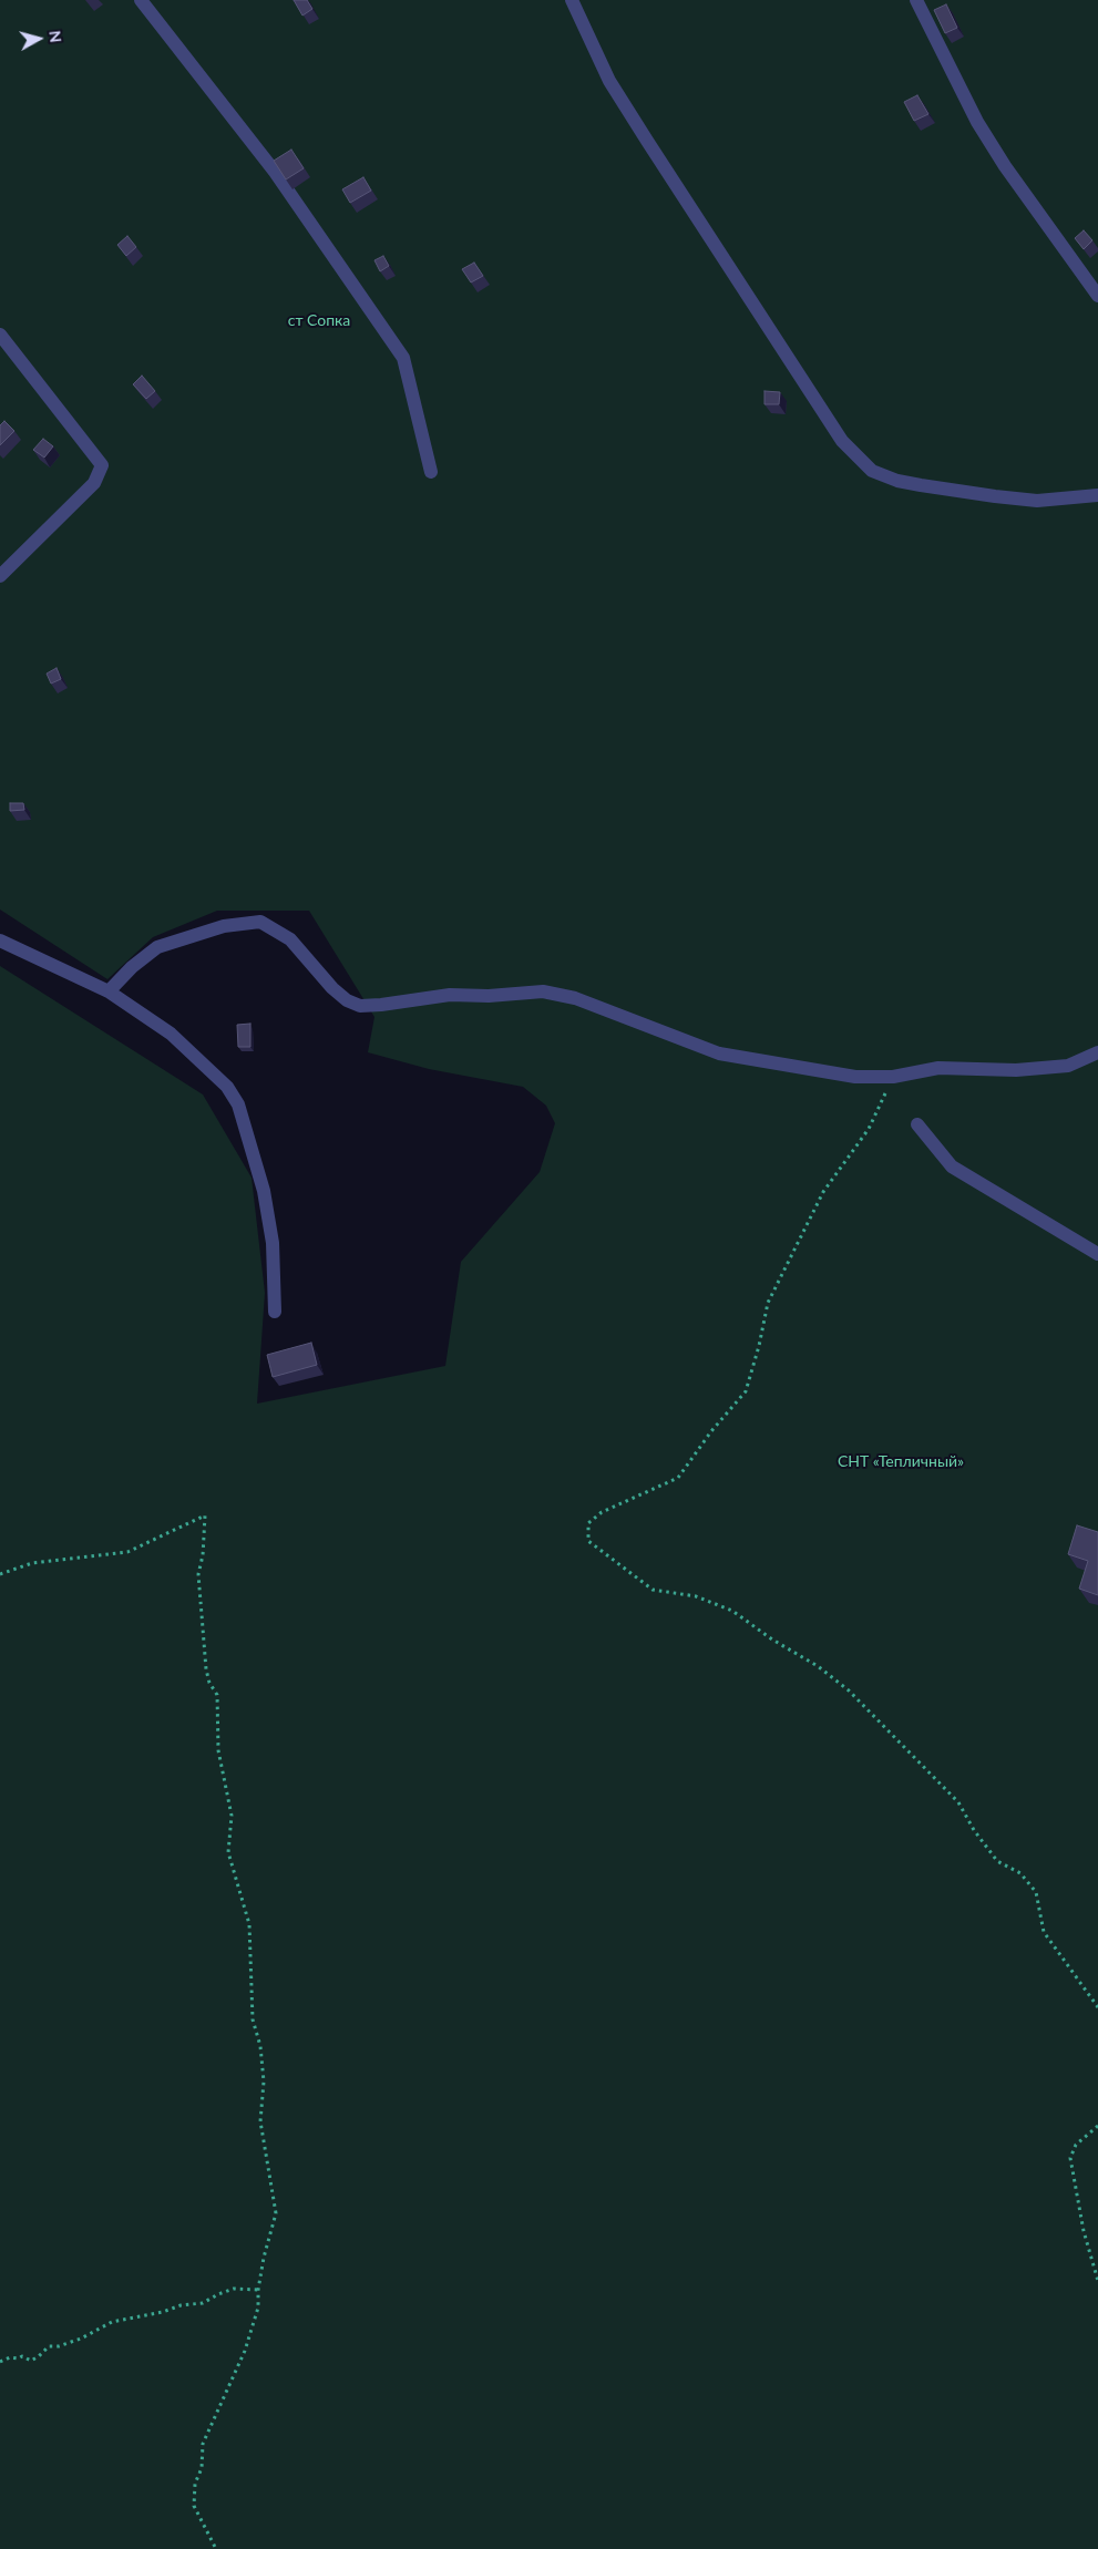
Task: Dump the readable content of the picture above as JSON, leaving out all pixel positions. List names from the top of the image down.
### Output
{
  "parks": ["ст Сопка", "СНТ «Тепличный»"],
  "north": "right"
}
